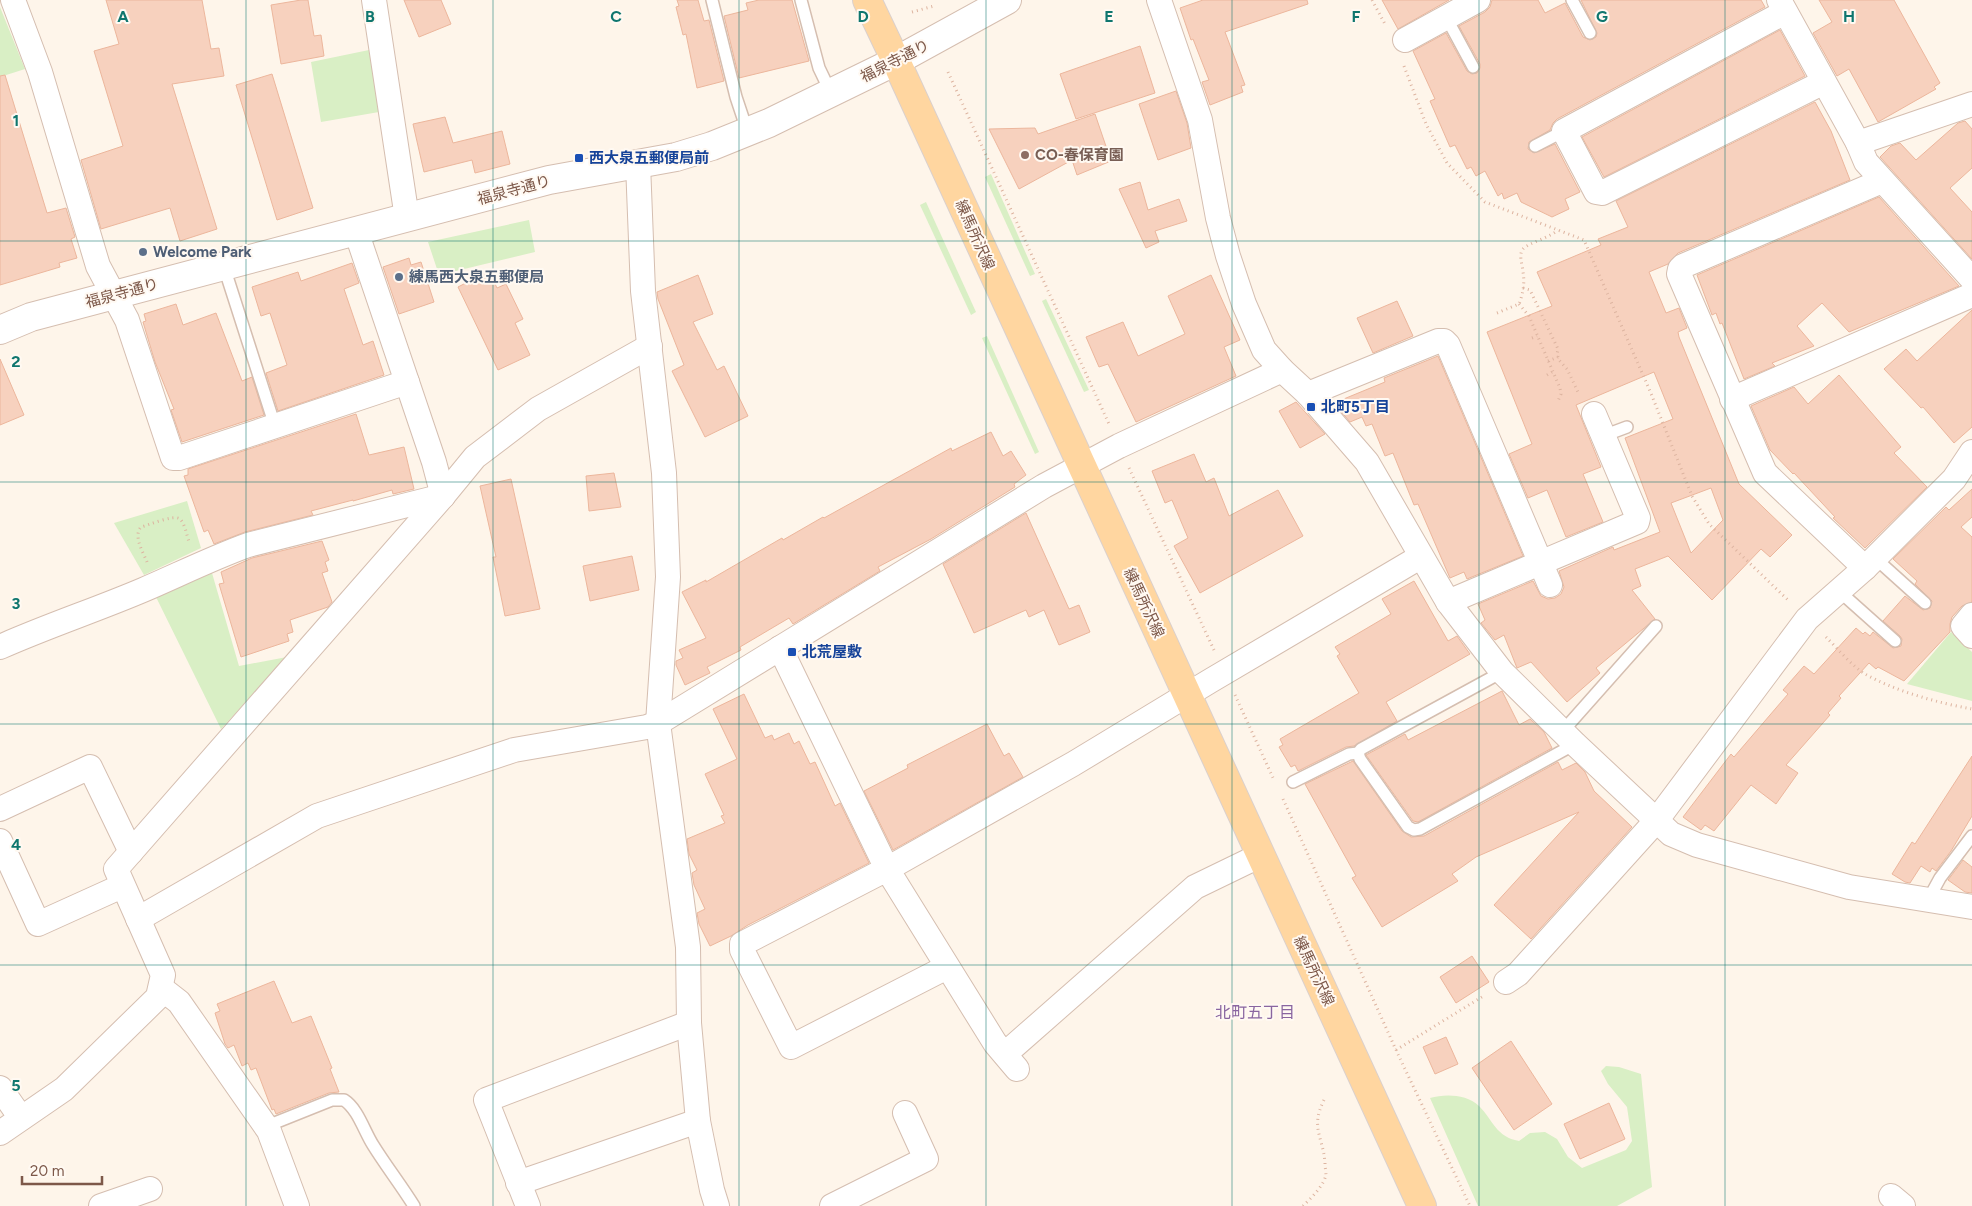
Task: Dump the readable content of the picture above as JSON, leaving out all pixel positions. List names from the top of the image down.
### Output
{
  "streets": {
    "main road": ["練馬所沢線"],
    "street": ["福泉寺通り"]
  },
  "crossings": [
    ["福泉寺通り", "練馬所沢線"]
  ],
  "districts": ["北町五丁目"],
  "places": {
    "other": ["CO-春保育園", "Welcome Park", "練馬西大泉五郵便局"],
    "transit": ["西大泉五郵便局前", "北町5丁目", "北荒屋敷"]
  },
  "scale_bar": "20 m",
  "grid": {
    "columns": [
      "A",
      "B",
      "C",
      "D",
      "E",
      "F",
      "G",
      "H"
    ],
    "rows": [
      "1",
      "2",
      "3",
      "4",
      "5"
    ]
  }
}
